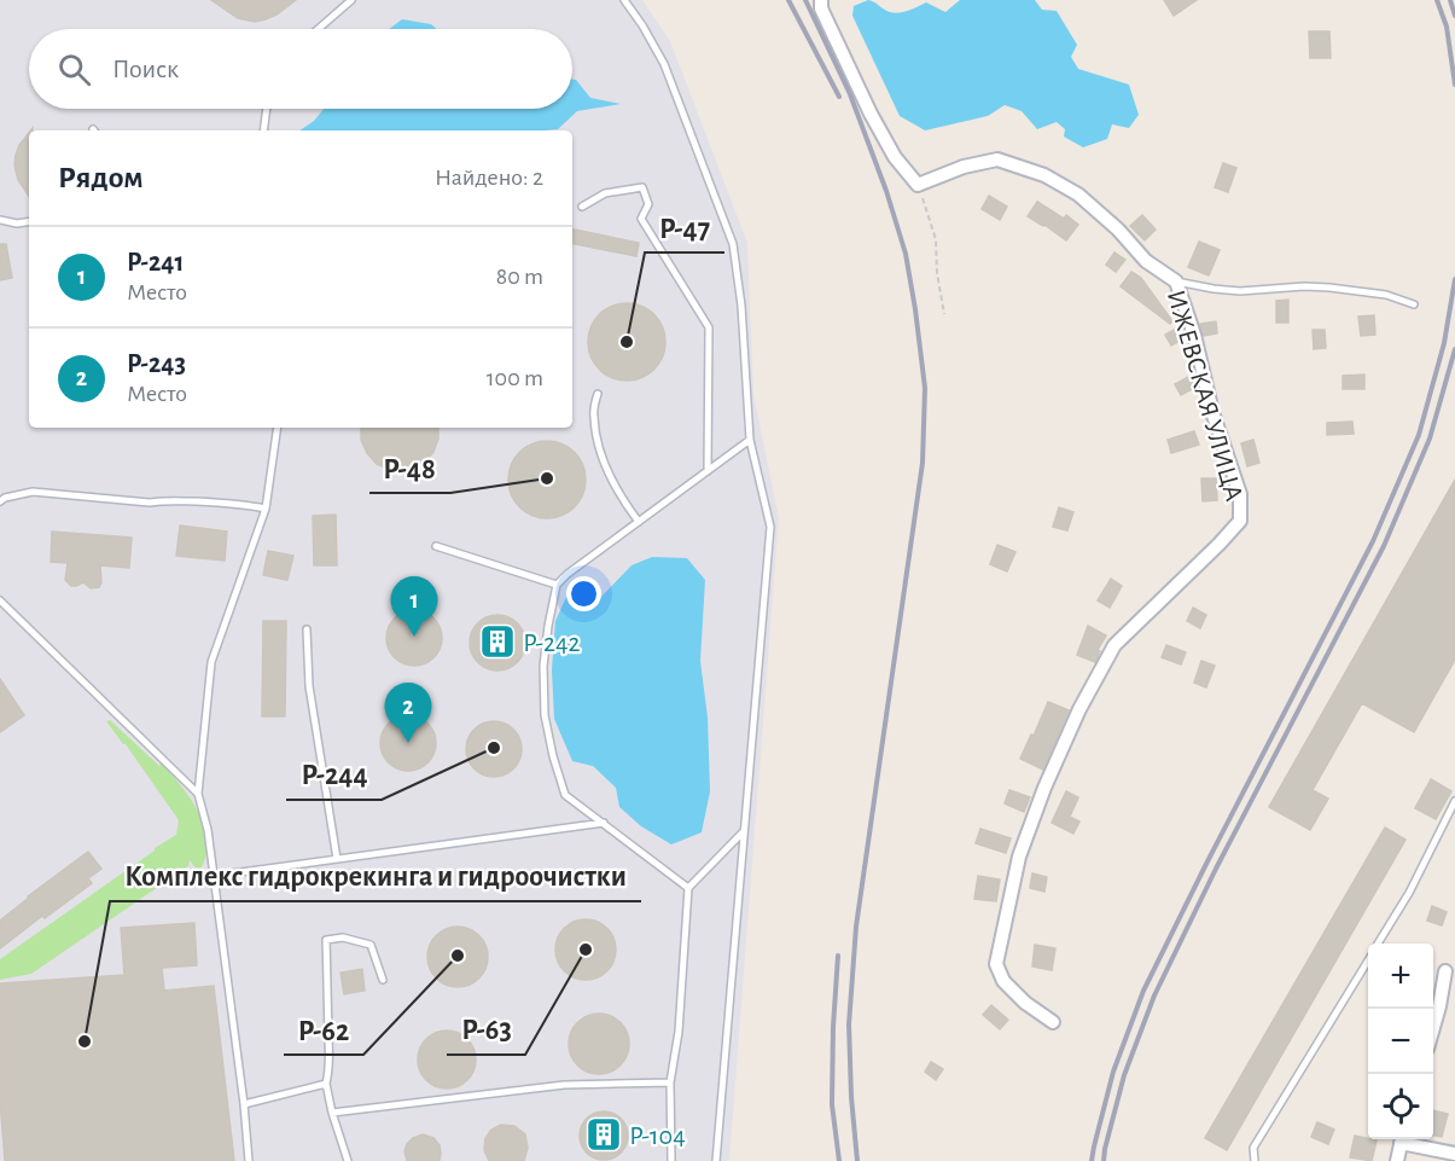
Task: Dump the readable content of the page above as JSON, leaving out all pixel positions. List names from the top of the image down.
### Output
{
  "streets": {
    "street": ["ИЖЕВСКАЯ УЛИЦА"]
  },
  "places": {
    "other": [
      "Р-47",
      "Р-48",
      "Р-244",
      "Р-63",
      "Р-62",
      "Комплекс гидрокрекинга и гидроочистки"
    ],
    "building": ["Р-242", "Р-104"]
  },
  "page": {
    "search": "Поиск",
    "heading": ["Рядом", "Найдено: 2"],
    "list": [
      {
        "mark": "1",
        "name": "Р-241",
        "note": "Место",
        "value": "80 m"
      },
      {
        "mark": "2",
        "name": "Р-243",
        "note": "Место",
        "value": "100 m"
      }
    ],
    "pins": ["1", "2"],
    "map_buttons": ["+", "−"]
  }
}
